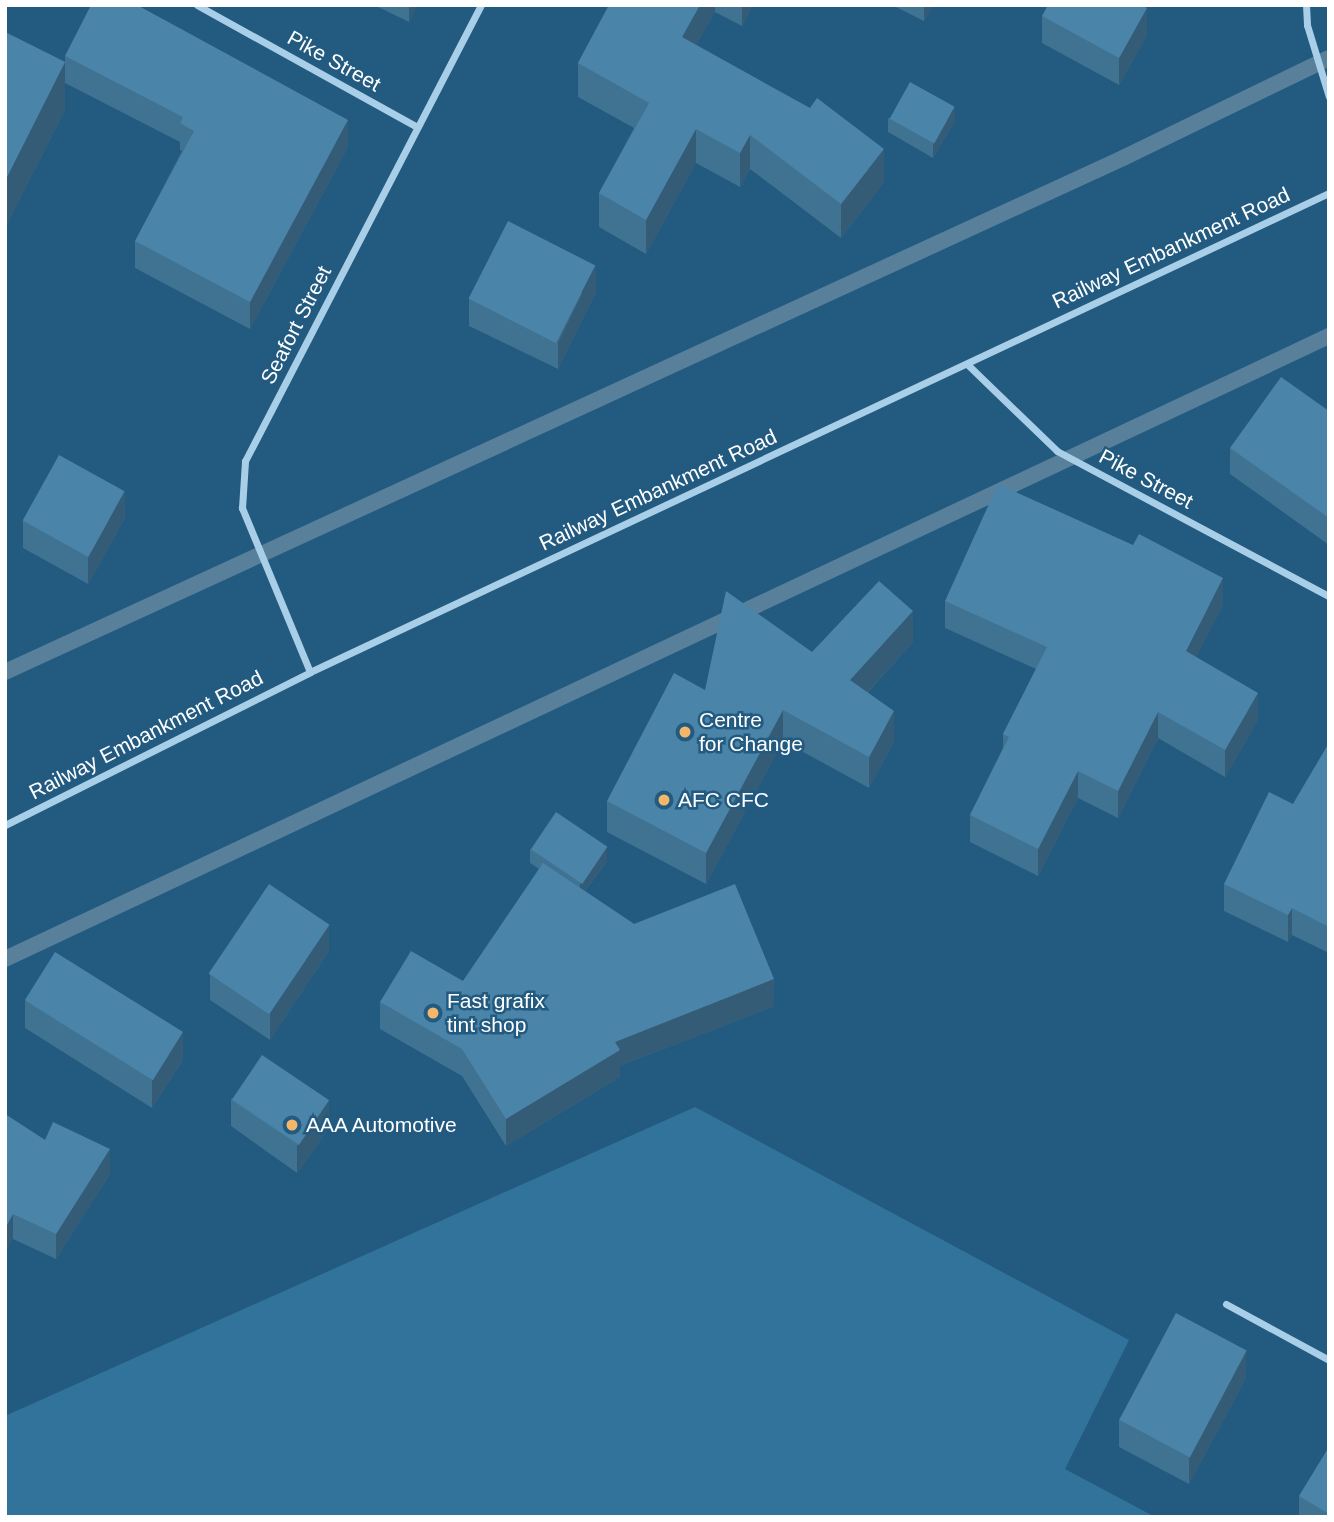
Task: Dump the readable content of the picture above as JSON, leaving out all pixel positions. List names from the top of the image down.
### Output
{
  "streets": {
    "street": ["Pike Street", "Railway Embankment Road", "Seafort Street"]
  },
  "crossings": [
    ["Pike Street", "Railway Embankment Road"],
    ["Pike Street", "Seafort Street"],
    ["Railway Embankment Road", "Seafort Street"]
  ],
  "places": [
    "Centre for Change",
    "AFC CFC",
    "Fast grafix tint shop",
    "AAA Automotive"
  ]
}
